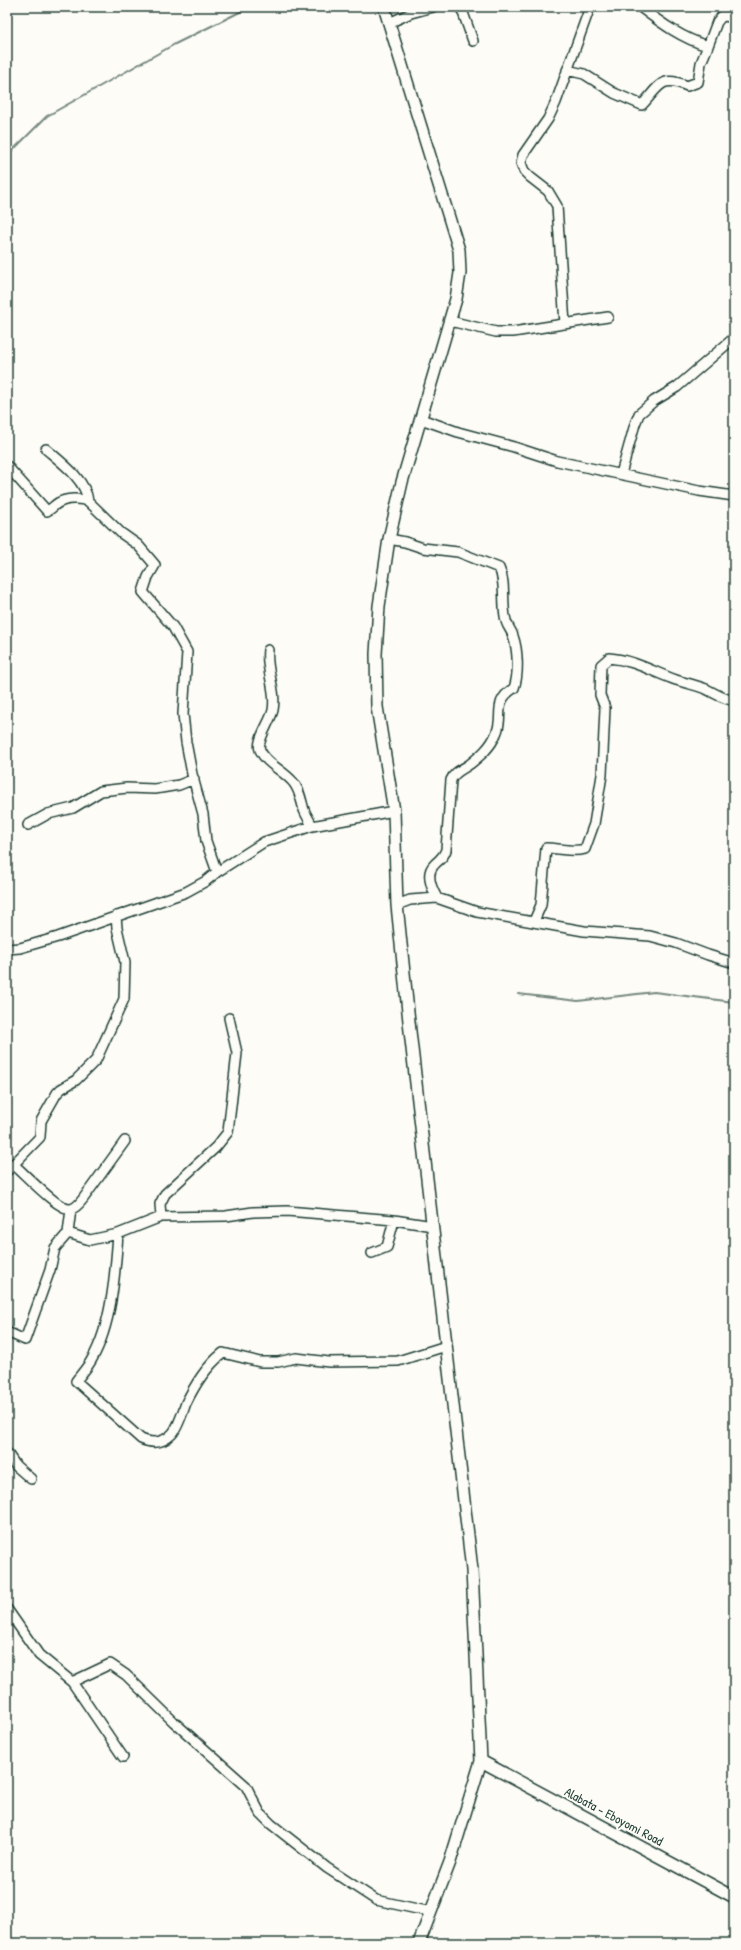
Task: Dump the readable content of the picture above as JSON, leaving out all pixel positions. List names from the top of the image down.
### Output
{
  "streets": {
    "main road": ["Alabata - Eboyomi Road"]
  }
}
